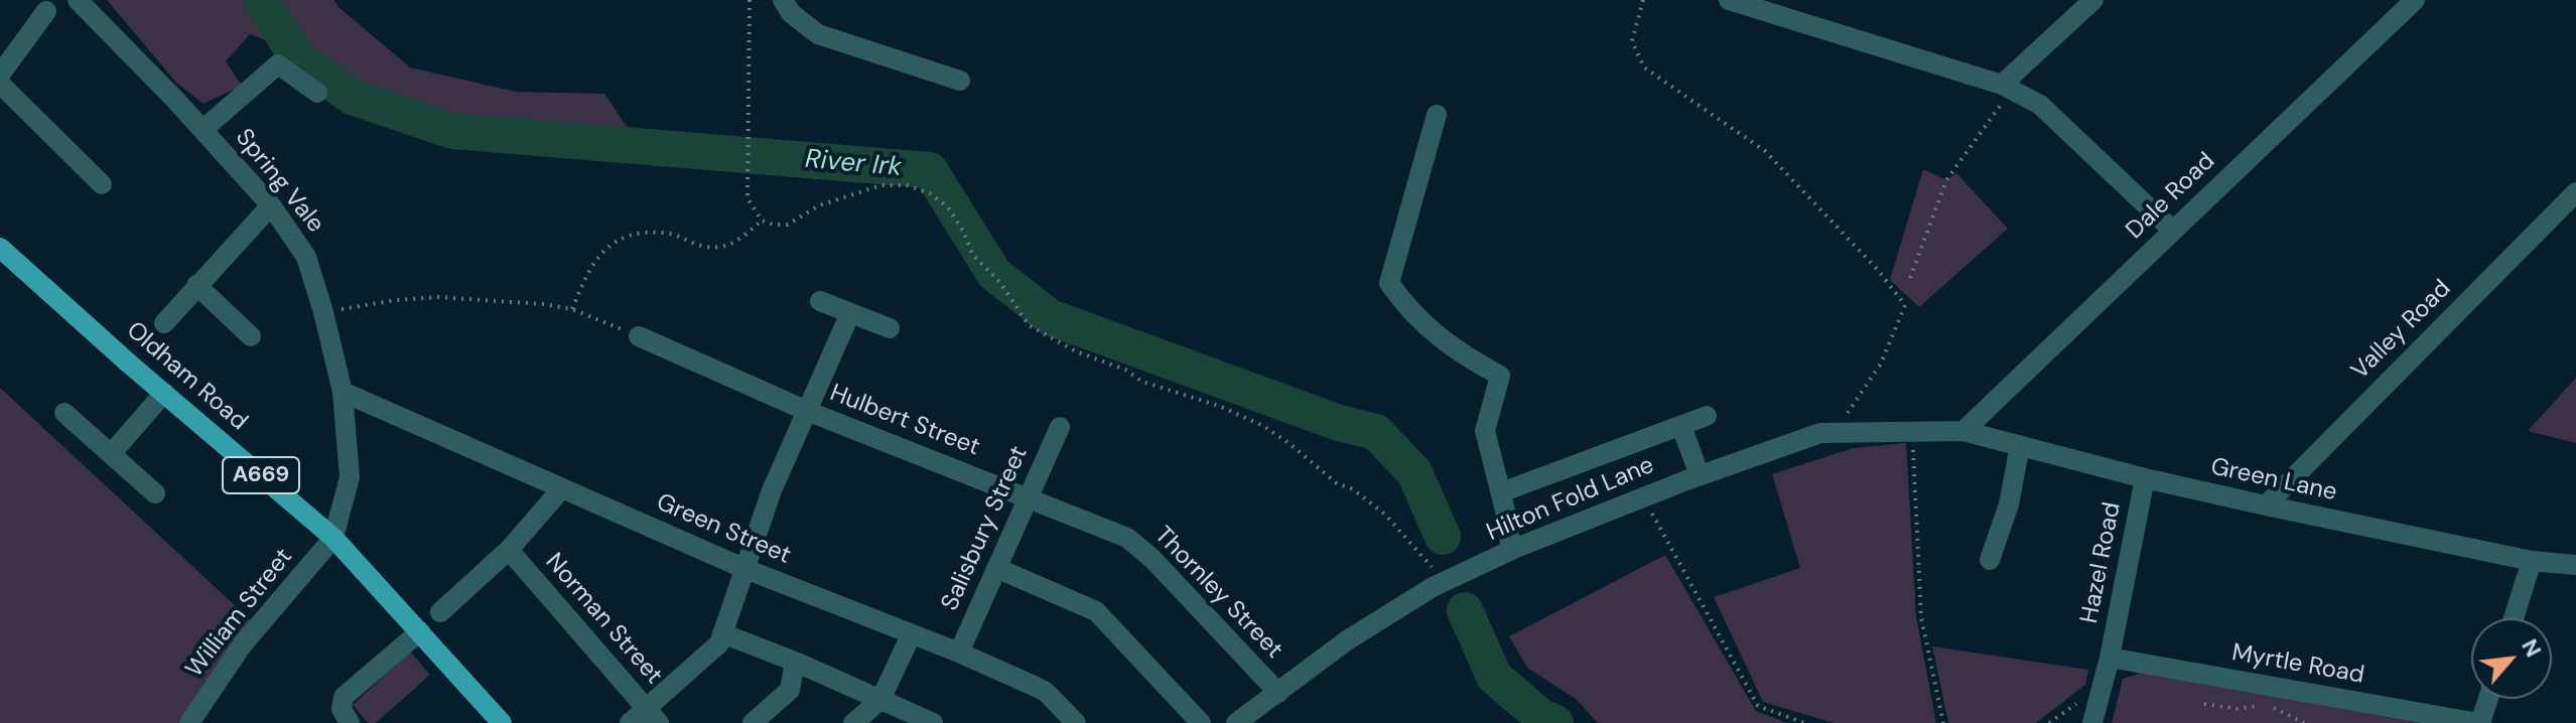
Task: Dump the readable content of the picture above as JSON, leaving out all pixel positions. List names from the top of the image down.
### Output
{
  "streets": {
    "main road": ["Oldham Road", "A669"],
    "street": [
      "Spring Vale",
      "Dale Road",
      "Valley Road",
      "Hulbert Street",
      "Green Lane",
      "Hilton Fold Lane",
      "Salisbury Street",
      "Green Street",
      "Hazel Road",
      "Thornley Street",
      "William Street",
      "Norman Street",
      "Myrtle Road"
    ]
  },
  "crossings": [
    ["Spring Vale", "Oldham Road"],
    ["Spring Vale", "Green Street"],
    ["Spring Vale", "William Street"],
    ["Dale Road", "Green Lane"],
    ["Dale Road", "Hilton Fold Lane"],
    ["Valley Road", "Green Lane"],
    ["Oldham Road", "William Street"],
    ["Hulbert Street", "Salisbury Street"],
    ["Hulbert Street", "Green Street"],
    ["Hulbert Street", "Thornley Street"],
    ["Green Lane", "Hilton Fold Lane"],
    ["Green Lane", "Hazel Road"],
    ["Hilton Fold Lane", "Thornley Street"],
    ["Salisbury Street", "Green Street"],
    ["Salisbury Street", "Thornley Street"],
    ["Hazel Road", "Myrtle Road"]
  ],
  "water": ["River Irk"],
  "north": "top right"
}
